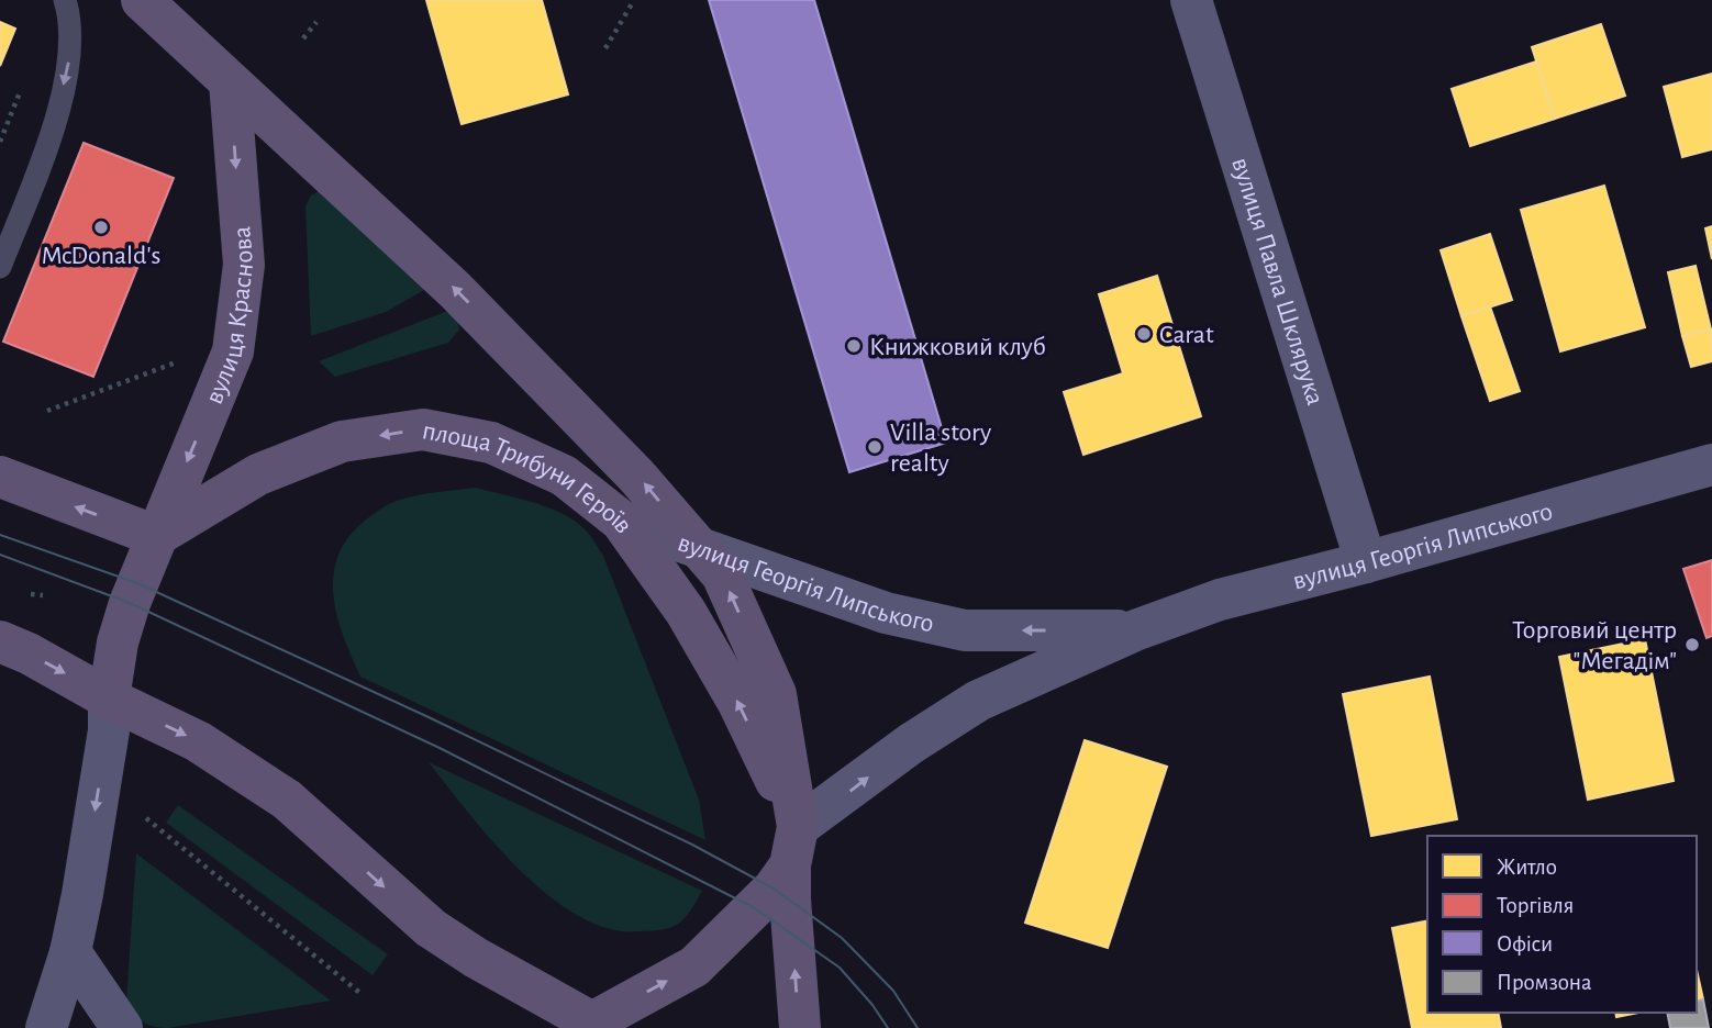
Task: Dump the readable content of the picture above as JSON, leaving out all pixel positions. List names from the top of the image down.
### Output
{
  "streets": {
    "main road": ["вулиця Краснова", "площа Трибуни Героїв"],
    "street": ["вулиця Павла Шклярука", "вулиця Георгія Липського"]
  },
  "crossings": [
    ["вулиця Павла Шклярука", "вулиця Георгія Липського"],
    ["вулиця Краснова", "площа Трибуни Героїв"],
    ["площа Трибуни Героїв", "вулиця Георгія Липського"]
  ],
  "one_way": ["вулиця Краснова", "площа Трибуни Героїв"],
  "places": [
    "McDonald's",
    "Carat",
    "Книжковий клуб",
    "Villa story realty",
    "Торговий центр \"Мегадім\""
  ],
  "legend": [
    "Житло",
    "Торгівля",
    "Офіси",
    "Промзона"
  ]
}
